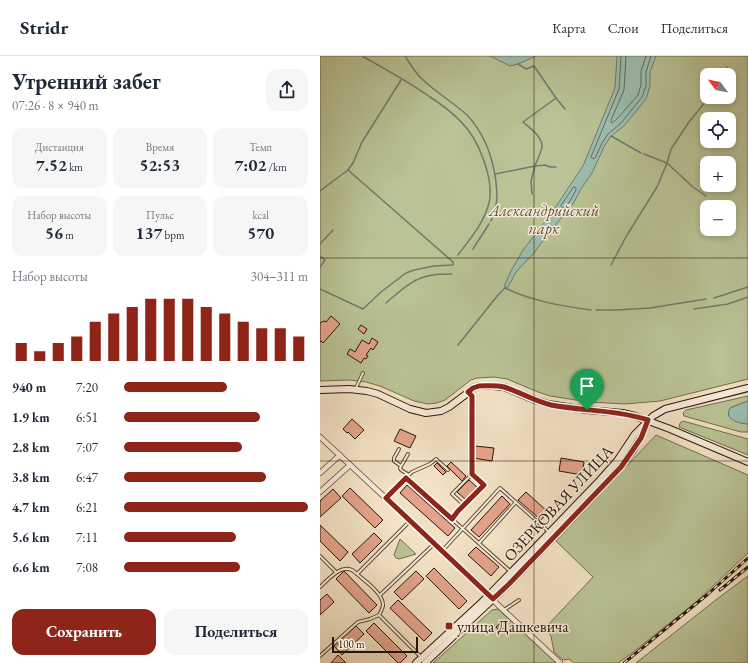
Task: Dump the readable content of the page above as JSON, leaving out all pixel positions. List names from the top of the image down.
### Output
{
  "streets": {
    "street": ["ОЗЕРКОВАЯ УЛИЦА"]
  },
  "parks": ["Александрийский парк"],
  "places": {
    "transit": ["улица Дашкевича"]
  },
  "scale_bar": "100 m",
  "north": "top left",
  "page": {
    "header": "Stridr",
    "nav": ["Карта", "Слои", "Поделиться"],
    "heading": ["Утренний забег", "07:26 · 8 × 940 m"],
    "map_buttons": ["+", "−"],
    "stats": [
      ["Дистанция", "7.52 km"],
      ["Время", "52:53"],
      ["Темп", "7:02 /km"],
      ["Набор высоты", "56 m"],
      ["Пульс", "137 bpm"],
      ["kcal", "570"]
    ],
    "chart": ["Набор высоты", "304–311 m"],
    "list": [
      {
        "name": "940 m",
        "note": "7:20"
      },
      {
        "name": "1.9 km",
        "note": "6:51"
      },
      {
        "name": "2.8 km",
        "note": "7:07"
      },
      {
        "name": "3.8 km",
        "note": "6:47"
      },
      {
        "name": "4.7 km",
        "note": "6:21"
      },
      {
        "name": "5.6 km",
        "note": "7:11"
      },
      {
        "name": "6.6 km",
        "note": "7:08"
      }
    ],
    "buttons": ["Сохранить", "Поделиться"],
    "scale": "100 m"
  }
}
